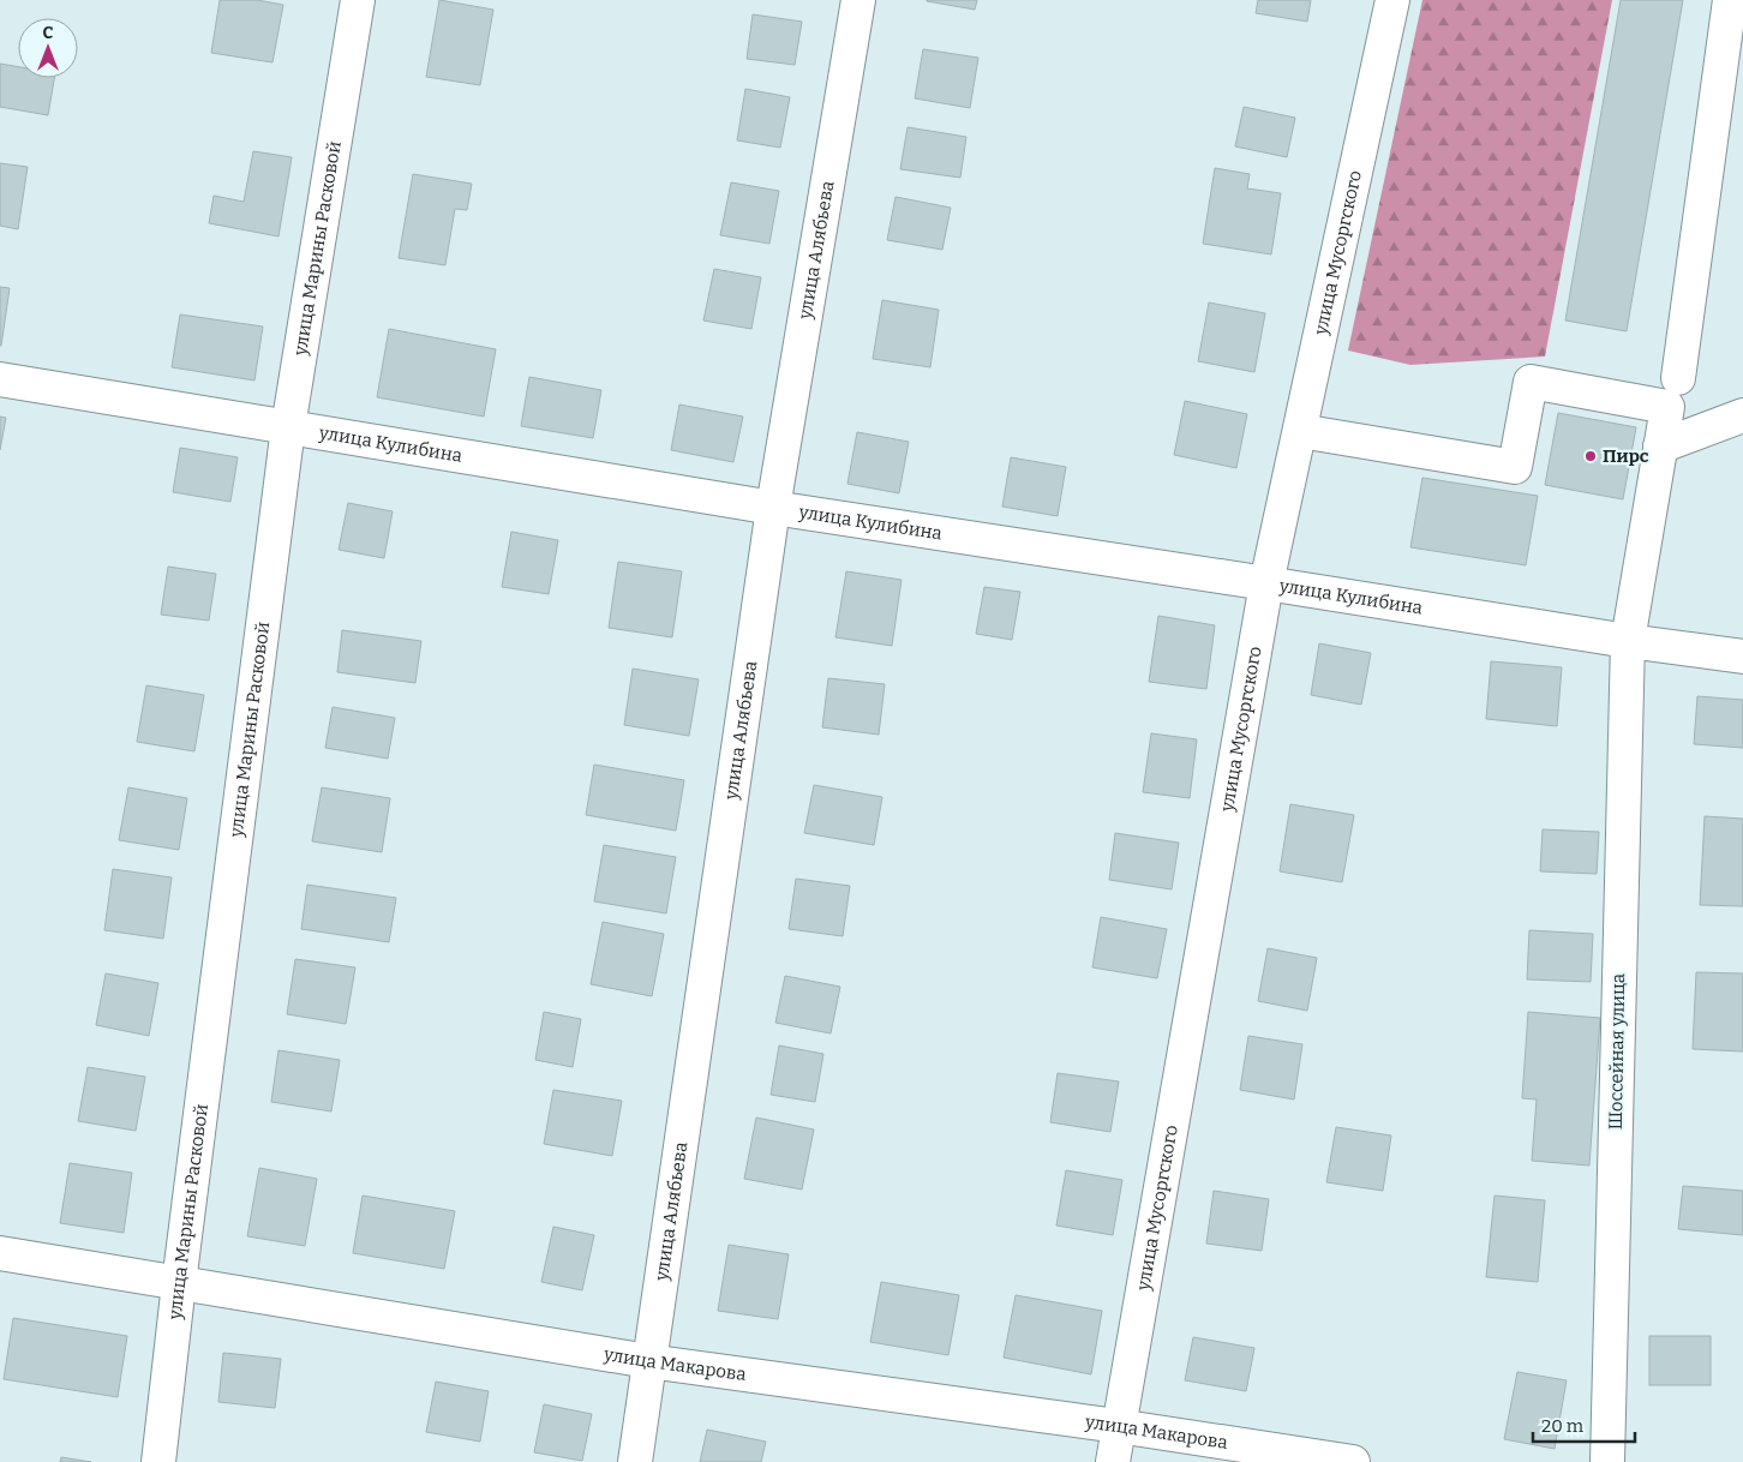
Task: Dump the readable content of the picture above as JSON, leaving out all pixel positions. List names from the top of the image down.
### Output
{
  "streets": {
    "street": [
      "улица Марины Расковой",
      "улица Алябьева",
      "улица Мусоргского",
      "улица Кулибина",
      "Шоссейная улица",
      "улица Макарова"
    ]
  },
  "crossings": [
    ["улица Марины Расковой", "улица Кулибина"],
    ["улица Марины Расковой", "улица Макарова"],
    ["улица Алябьева", "улица Кулибина"],
    ["улица Алябьева", "улица Макарова"],
    ["улица Мусоргского", "улица Кулибина"],
    ["улица Мусоргского", "Шоссейная улица"],
    ["улица Мусоргского", "улица Макарова"],
    ["улица Кулибина", "Шоссейная улица"]
  ],
  "places": ["Пирс"],
  "scale_bar": "20 m",
  "north": "top"
}
